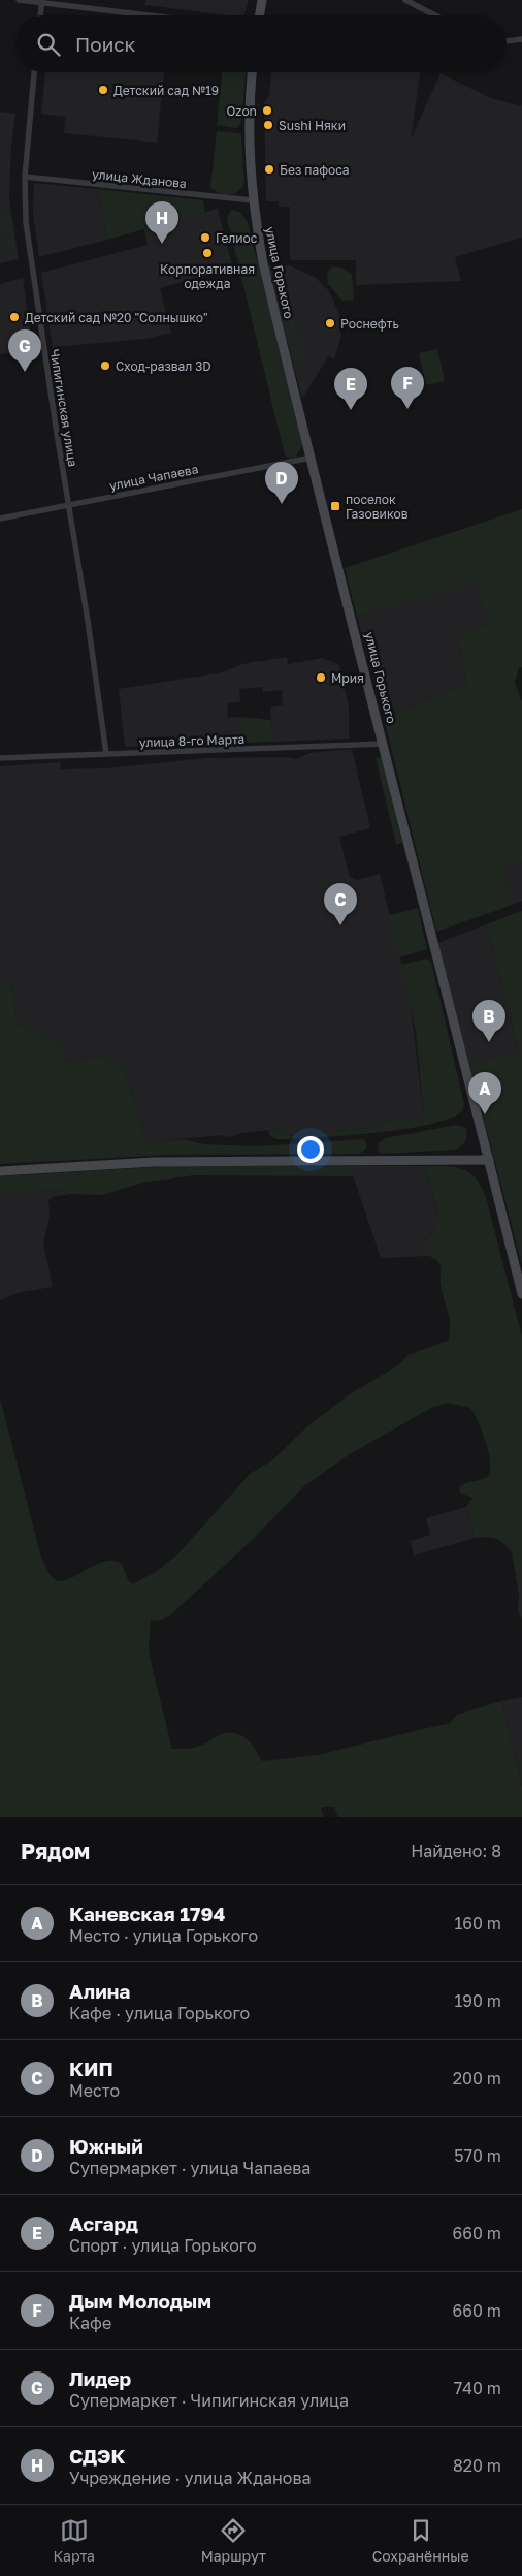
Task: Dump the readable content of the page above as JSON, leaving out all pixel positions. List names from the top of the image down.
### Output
{
  "streets": {
    "main road": ["улица Горького"],
    "street": [
      "улица Жданова",
      "Чипигинская улица",
      "улица Чапаева",
      "улица 8-го Марта"
    ]
  },
  "crossings": [
    ["улица Жданова", "улица Горького"],
    ["улица Жданова", "Чипигинская улица"],
    ["улица Горького", "улица Чапаева"],
    ["улица Горького", "улица 8-го Марта"],
    ["Чипигинская улица", "улица Чапаева"],
    ["Чипигинская улица", "улица 8-го Марта"]
  ],
  "places": {
    "other": [
      "Детский сад №19",
      "Ozon",
      "Sushi Няки",
      "Без пафоса",
      "Гелиос",
      "Корпоративная одежда",
      "Детский сад №20 \"Солнышко\"",
      "Роснефть",
      "Сход-развал 3D",
      "Мрия"
    ],
    "transit": ["поселок Газовиков"]
  },
  "page": {
    "search": "Поиск",
    "pins": [
      "H",
      "G",
      "F",
      "E",
      "D",
      "C",
      "B",
      "A"
    ],
    "heading": ["Рядом", "Найдено: 8"],
    "list": [
      {
        "mark": "A",
        "name": "Каневская 1794",
        "note": "Место · улица Горького",
        "value": "160 m"
      },
      {
        "mark": "B",
        "name": "Алина",
        "note": "Кафе · улица Горького",
        "value": "190 m"
      },
      {
        "mark": "C",
        "name": "КИП",
        "note": "Место",
        "value": "200 m"
      },
      {
        "mark": "D",
        "name": "Южный",
        "note": "Супермаркет · улица Чапаева",
        "value": "570 m"
      },
      {
        "mark": "E",
        "name": "Асгард",
        "note": "Спорт · улица Горького",
        "value": "660 m"
      },
      {
        "mark": "F",
        "name": "Дым Молодым",
        "note": "Кафе",
        "value": "660 m"
      },
      {
        "mark": "G",
        "name": "Лидер",
        "note": "Супермаркет · Чипигинская улица",
        "value": "740 m"
      },
      {
        "mark": "H",
        "name": "СДЭК",
        "note": "Учреждение · улица Жданова",
        "value": "820 m"
      }
    ],
    "nav": ["Карта", "Маршрут", "Сохранённые"]
  }
}
